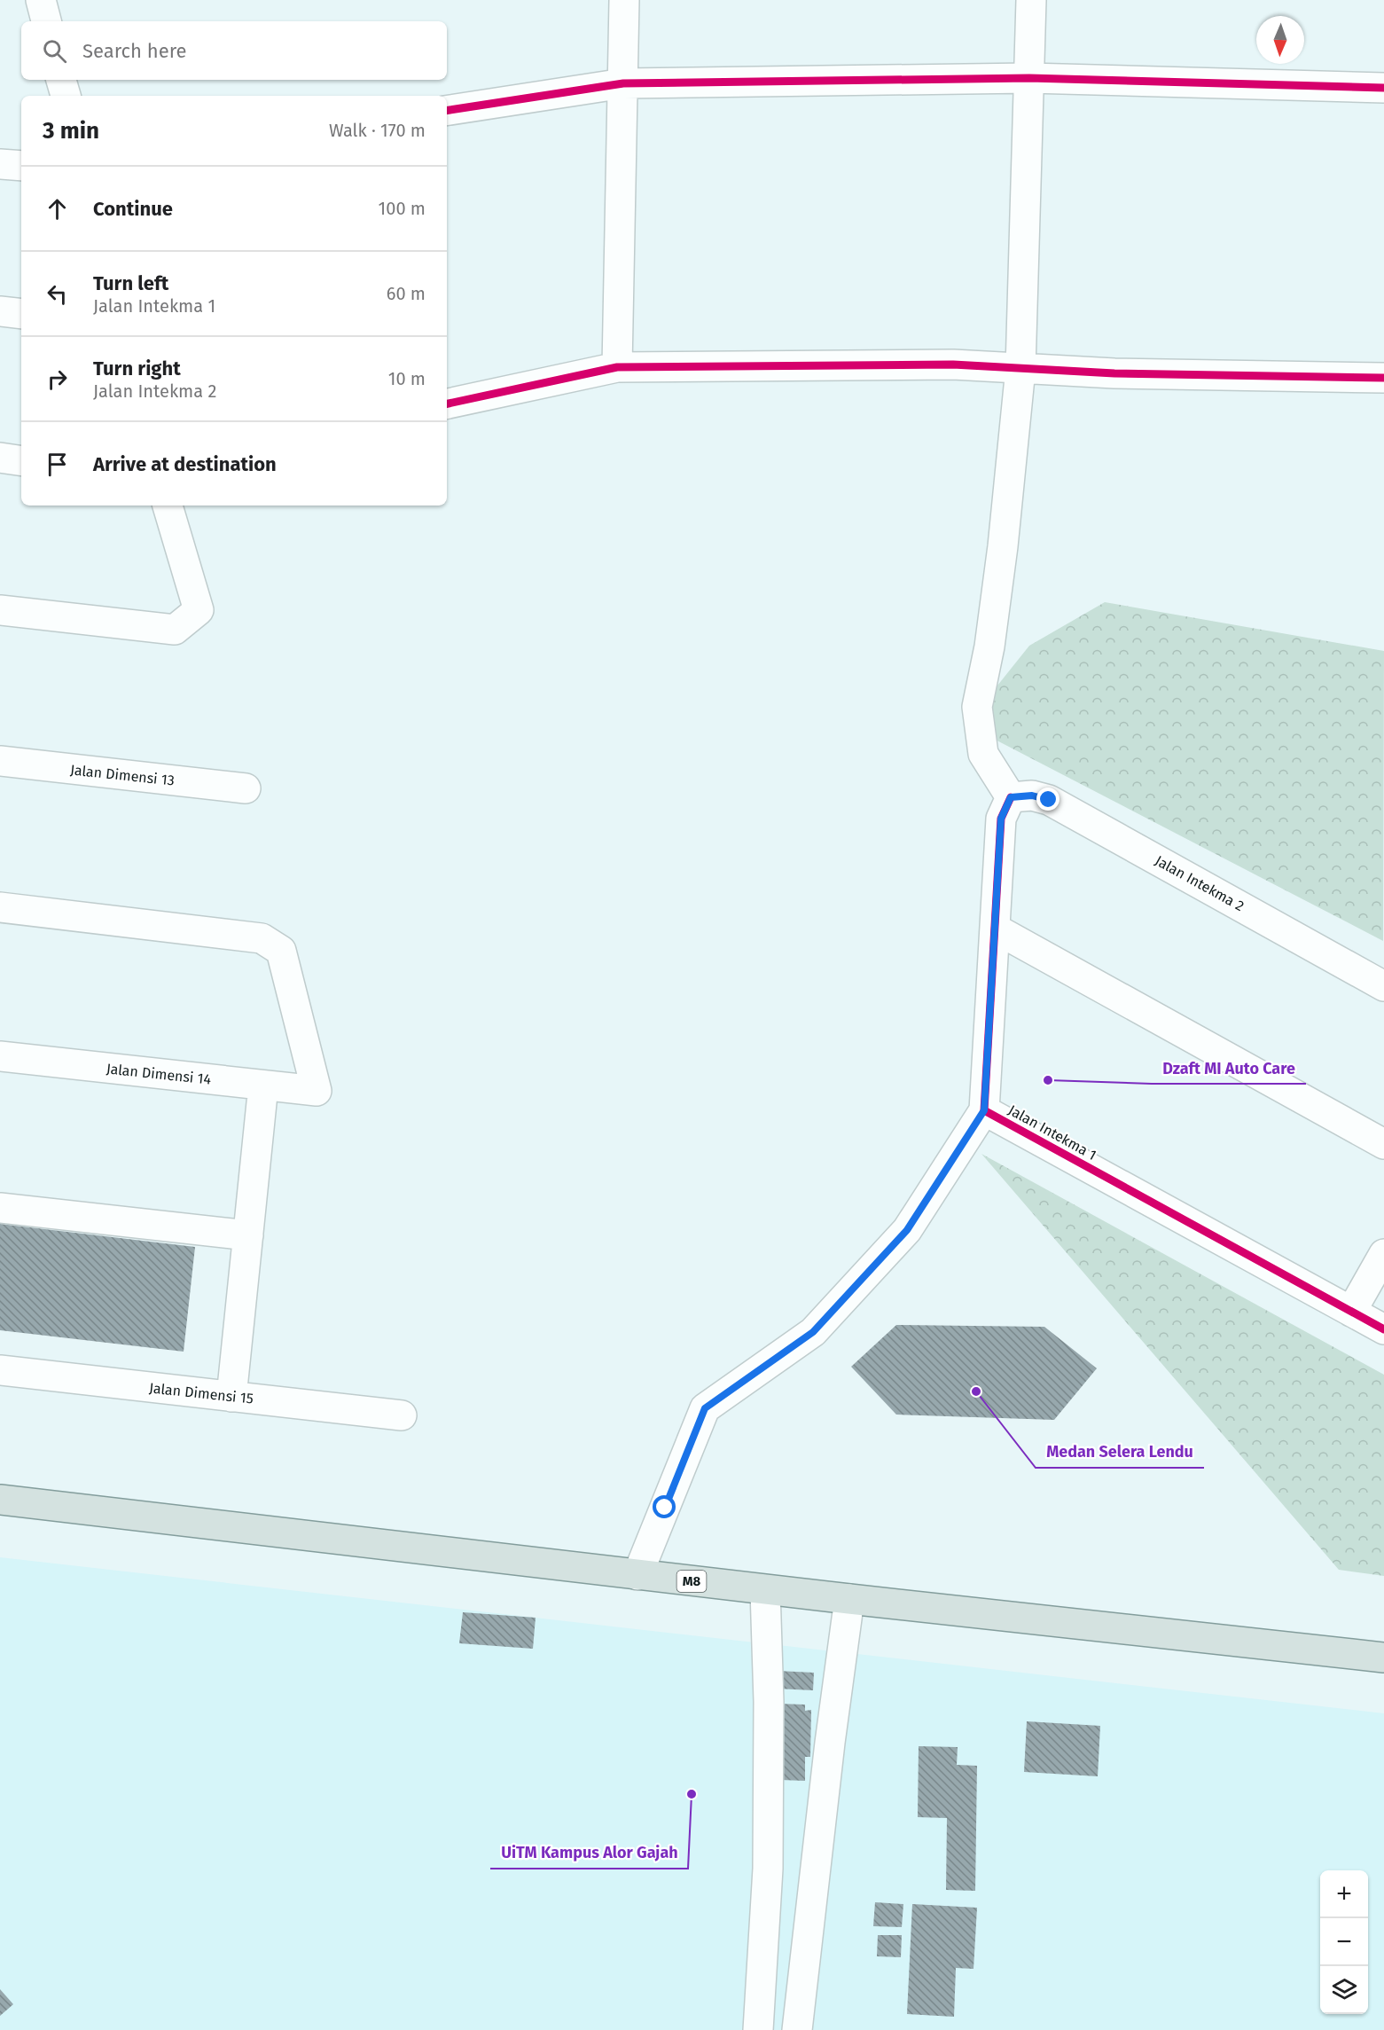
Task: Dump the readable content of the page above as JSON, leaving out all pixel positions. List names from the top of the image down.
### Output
{
  "streets": {
    "main road": ["M8"],
    "street": [
      "Jalan Dimensi 13",
      "Jalan Intekma 2",
      "Jalan Dimensi 14",
      "Jalan Intekma 1",
      "Jalan Dimensi 15"
    ]
  },
  "crossings": [
    ["Jalan Intekma 2", "Jalan Intekma 1"]
  ],
  "places": ["Dzaft MI Auto Care", "Medan Selera Lendu", "UiTM Kampus Alor Gajah"],
  "north": "bottom",
  "page": {
    "search": "Search here",
    "heading": ["3 min", "Walk · 170 m"],
    "list": [
      ["Continue", "100 m"],
      ["Turn left", "Jalan Intekma 1", "60 m"],
      ["Turn right", "Jalan Intekma 2", "10 m"],
      "Arrive at destination"
    ],
    "map_buttons": ["+", "−"]
  }
}
